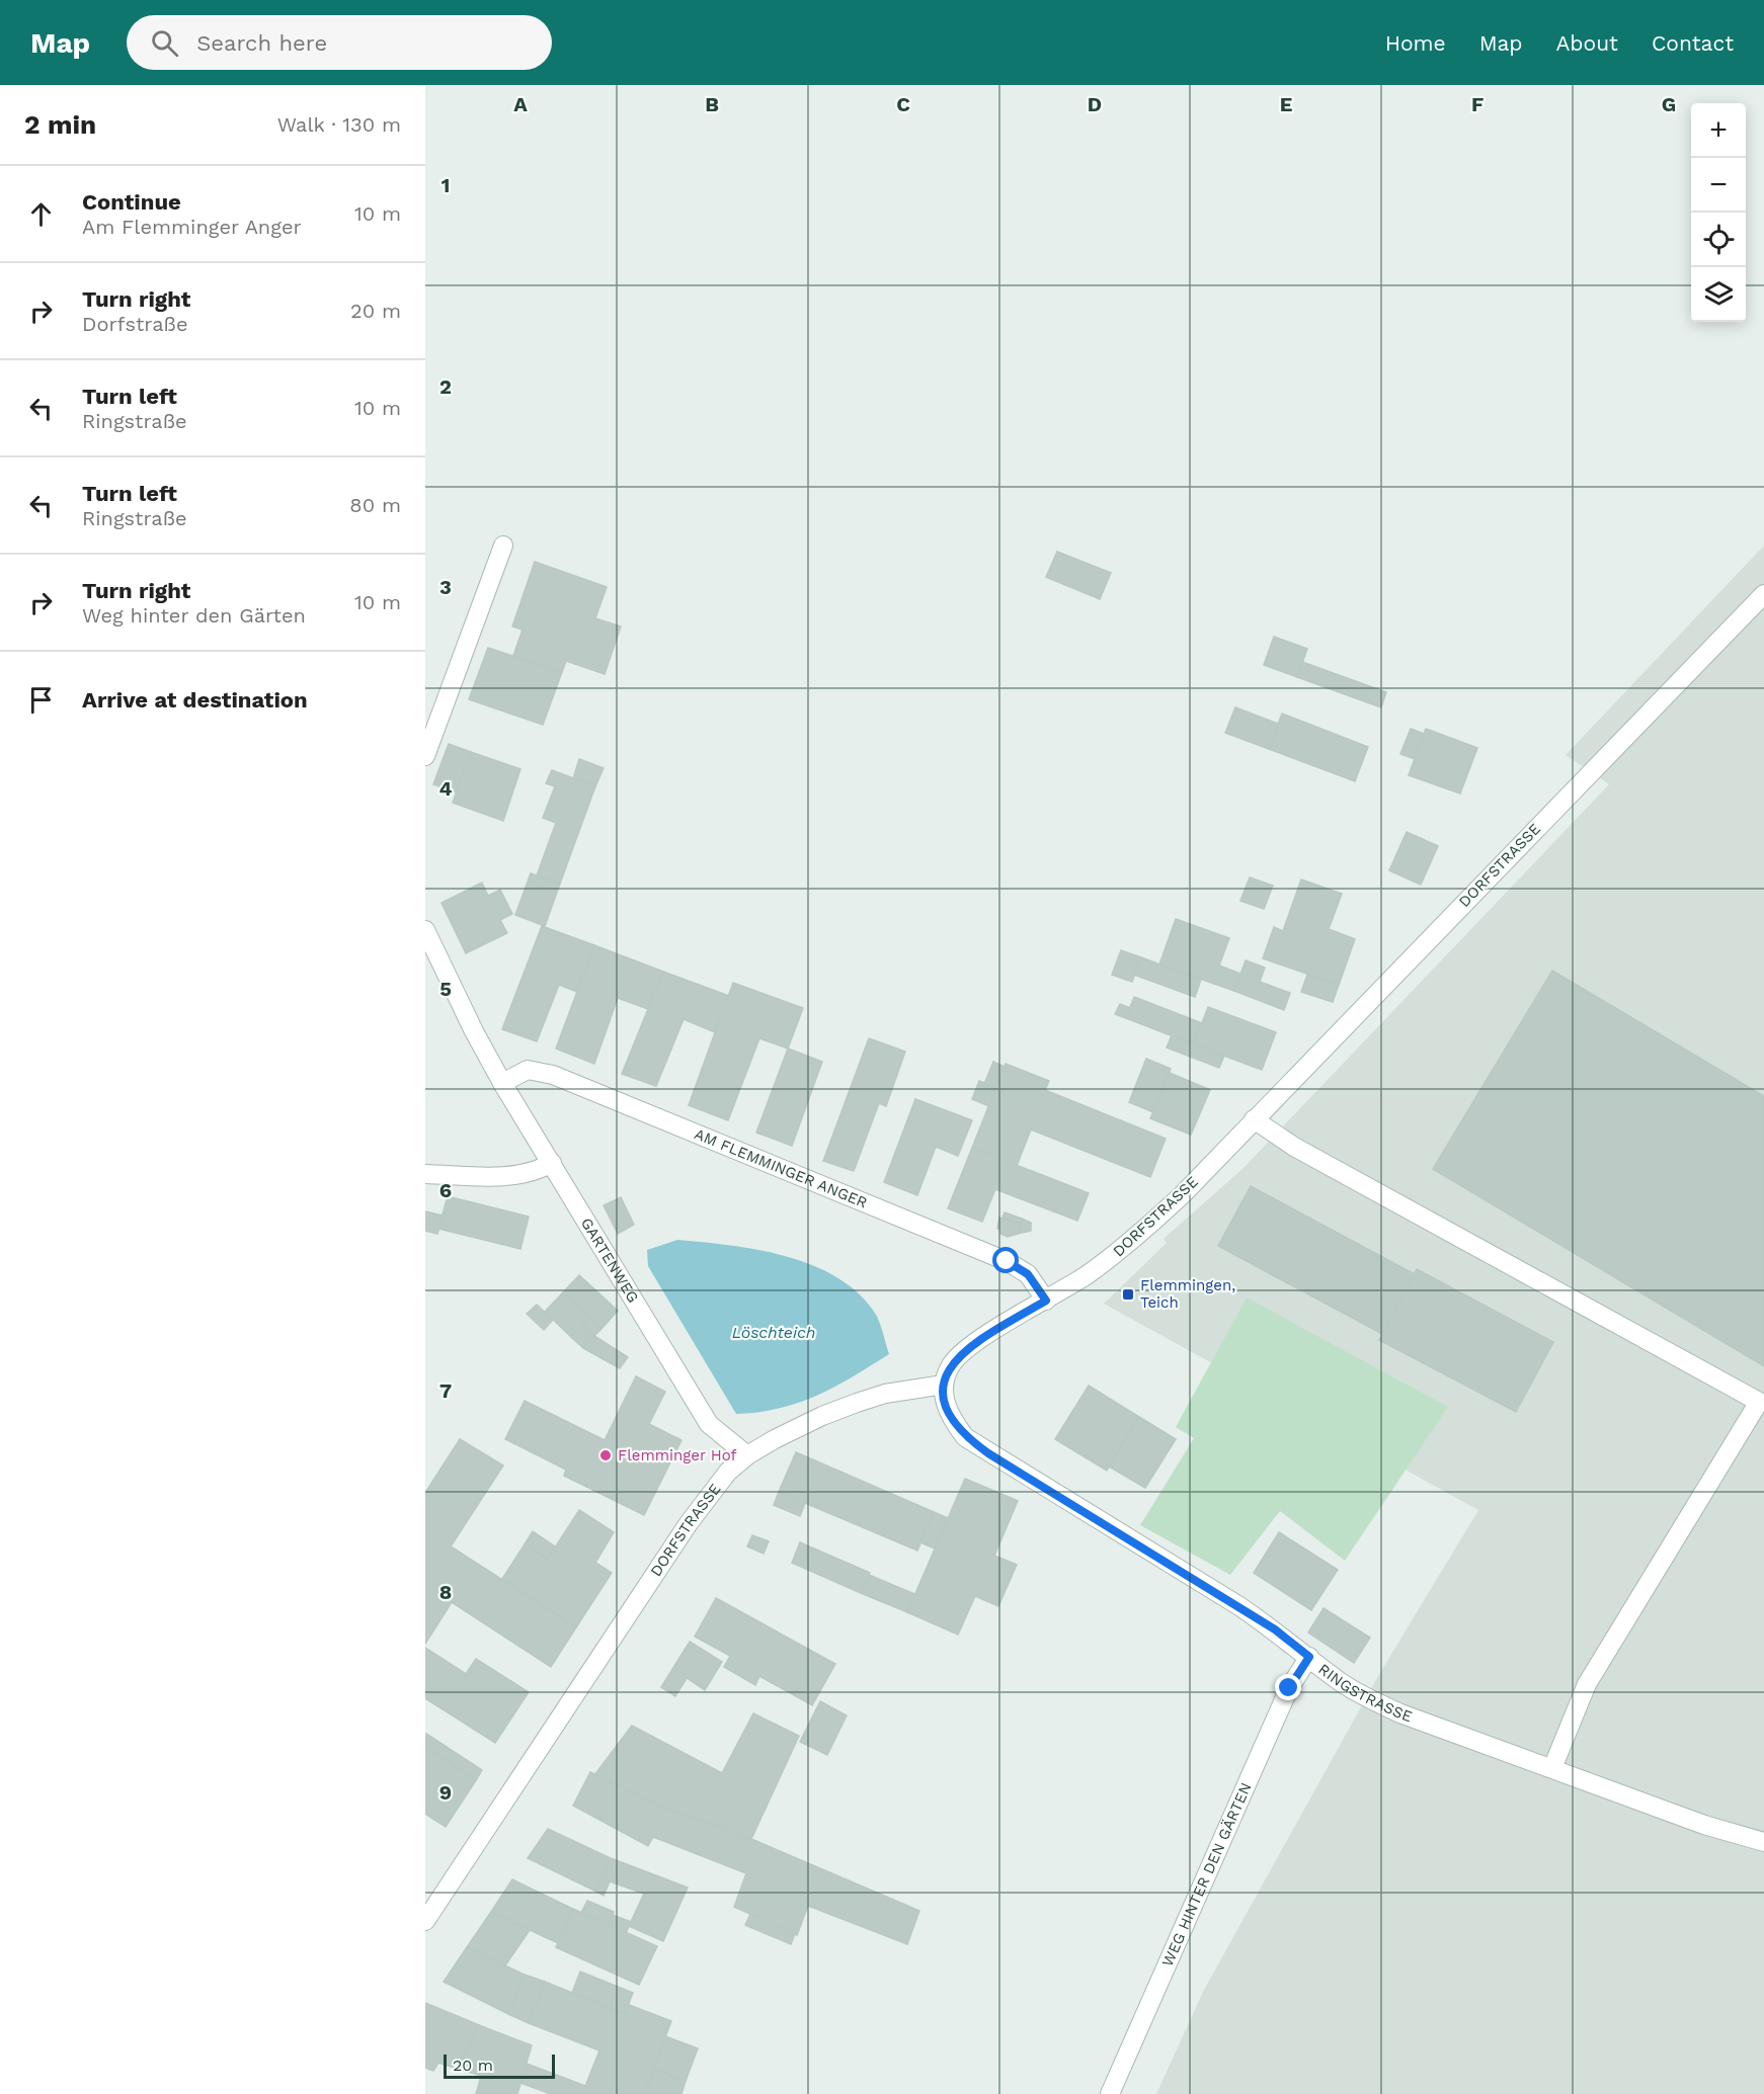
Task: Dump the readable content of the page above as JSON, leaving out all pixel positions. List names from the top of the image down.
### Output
{
  "streets": {
    "street": [
      "DORFSTRASSE",
      "AM FLEMMINGER ANGER",
      "GARTENWEG",
      "RINGSTRASSE",
      "WEG HINTER DEN GÄRTEN"
    ]
  },
  "crossings": [
    ["DORFSTRASSE", "AM FLEMMINGER ANGER"],
    ["DORFSTRASSE", "GARTENWEG"],
    ["DORFSTRASSE", "RINGSTRASSE"],
    ["RINGSTRASSE", "WEG HINTER DEN GÄRTEN"]
  ],
  "water": ["Löschteich"],
  "places": {
    "transit": ["Flemmingen, Teich"],
    "other": ["Flemminger Hof"]
  },
  "scale_bar": "20 m",
  "page": {
    "header": "Map",
    "search": "Search here",
    "nav": [
      "Home",
      "Map",
      "About",
      "Contact"
    ],
    "heading": ["2 min", "Walk · 130 m"],
    "map_buttons": ["+", "−"],
    "list": [
      ["Continue", "Am Flemminger Anger", "10 m"],
      ["Turn right", "Dorfstraße", "20 m"],
      ["Turn left", "Ringstraße", "10 m"],
      ["Turn left", "Ringstraße", "80 m"],
      ["Turn right", "Weg hinter den Gärten", "10 m"],
      "Arrive at destination"
    ],
    "scale": "20 m"
  },
  "grid": {
    "columns": [
      "A",
      "B",
      "C",
      "D",
      "E",
      "F",
      "G"
    ],
    "rows": [
      "1",
      "2",
      "3",
      "4",
      "5",
      "6",
      "7",
      "8",
      "9"
    ]
  }
}
